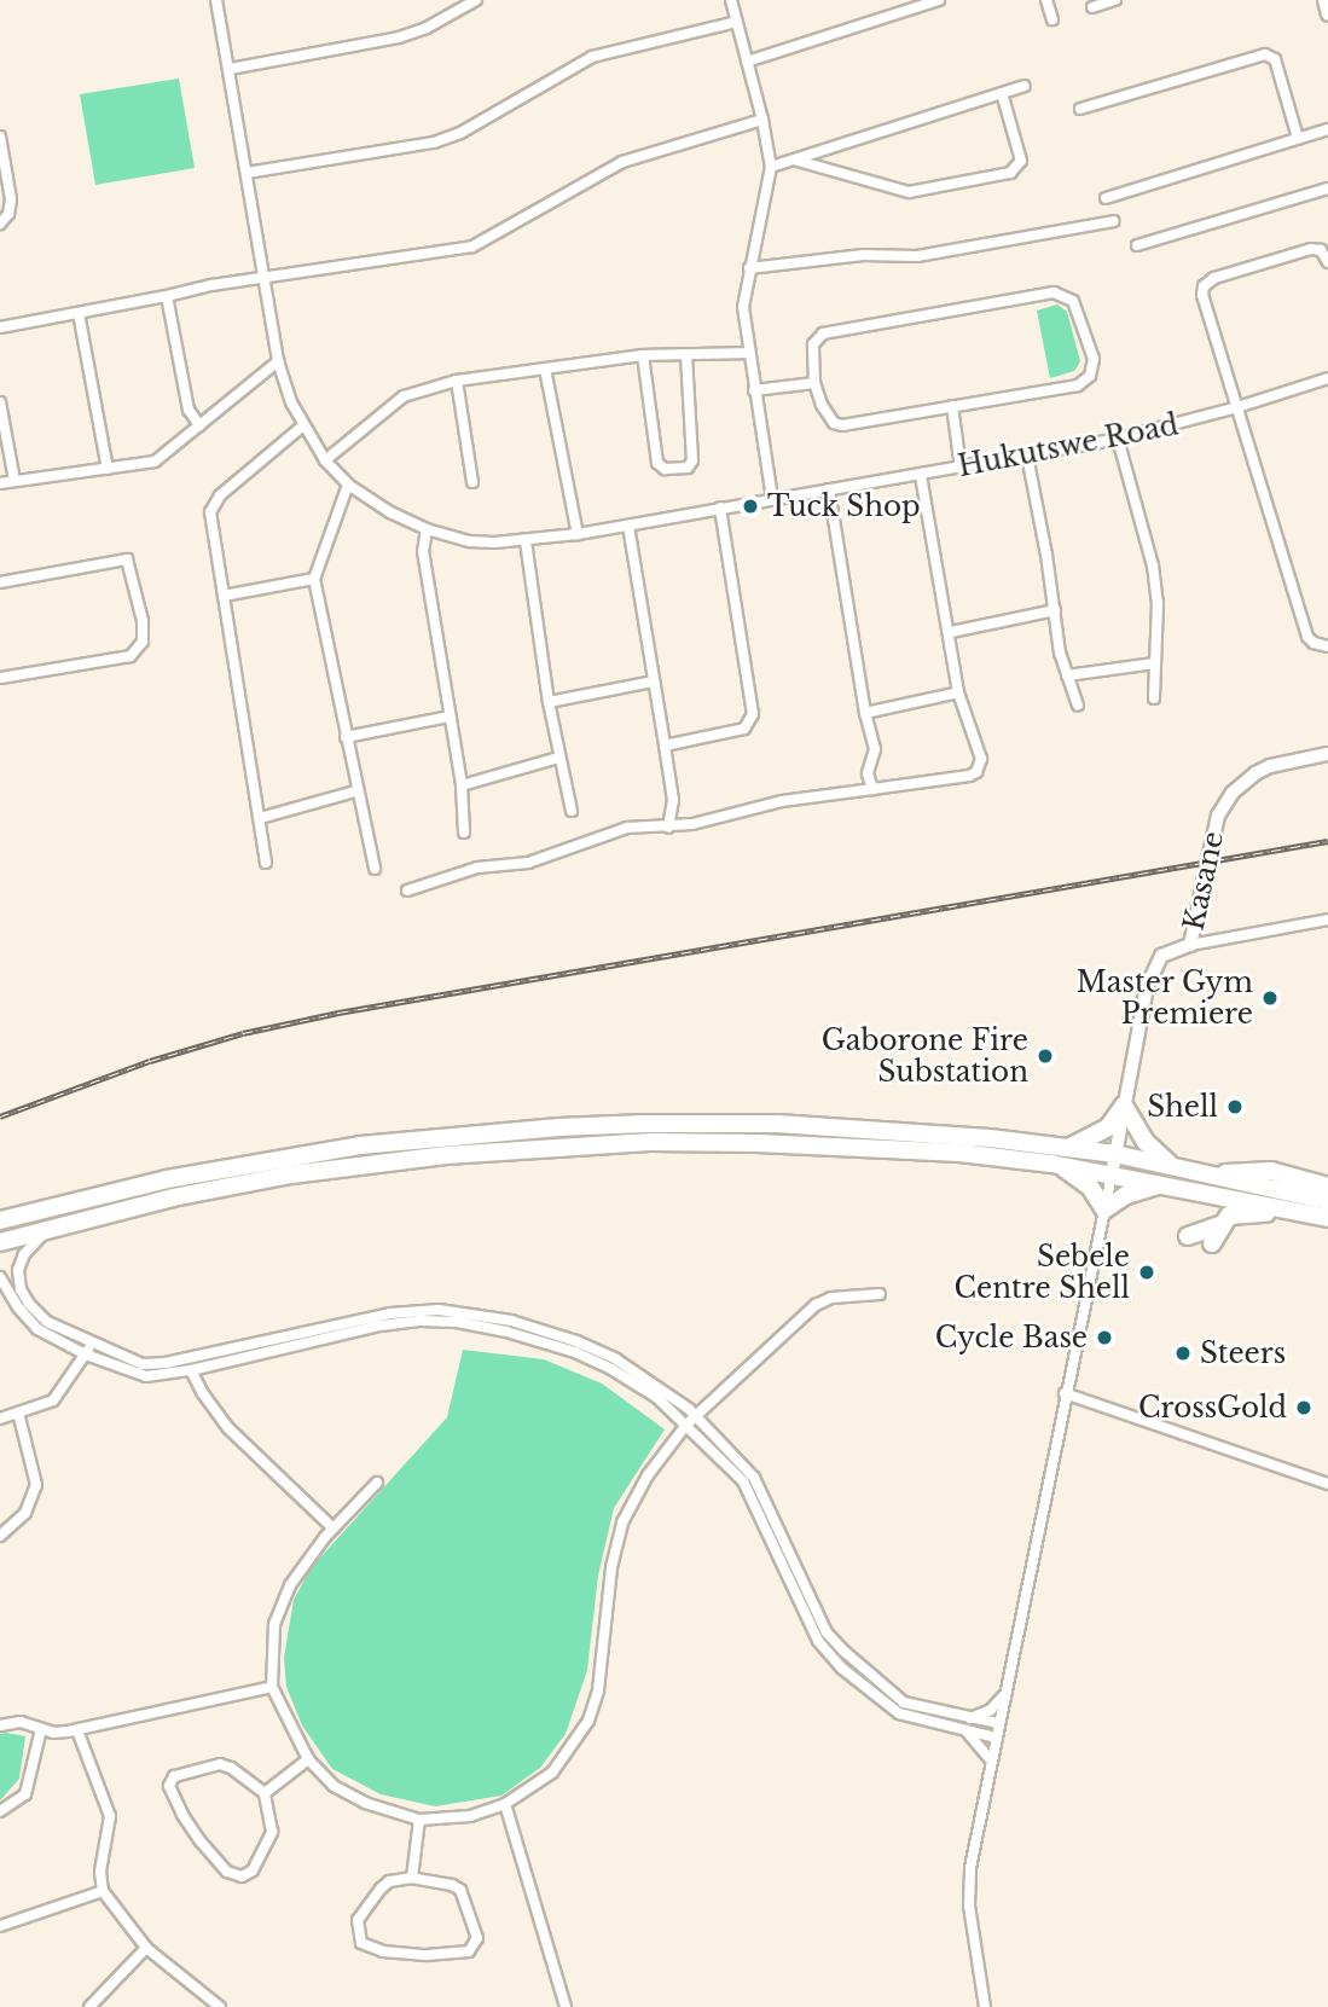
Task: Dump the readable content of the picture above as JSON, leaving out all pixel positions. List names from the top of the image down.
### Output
{
  "streets": {
    "street": ["Hukutswe Road", "Kasane"]
  },
  "places": [
    "Tuck Shop",
    "Master Gym Premiere",
    "Gaborone Fire Substation",
    "Shell",
    "Sebele Centre Shell",
    "Cycle Base",
    "Steers",
    "CrossGold"
  ]
}
